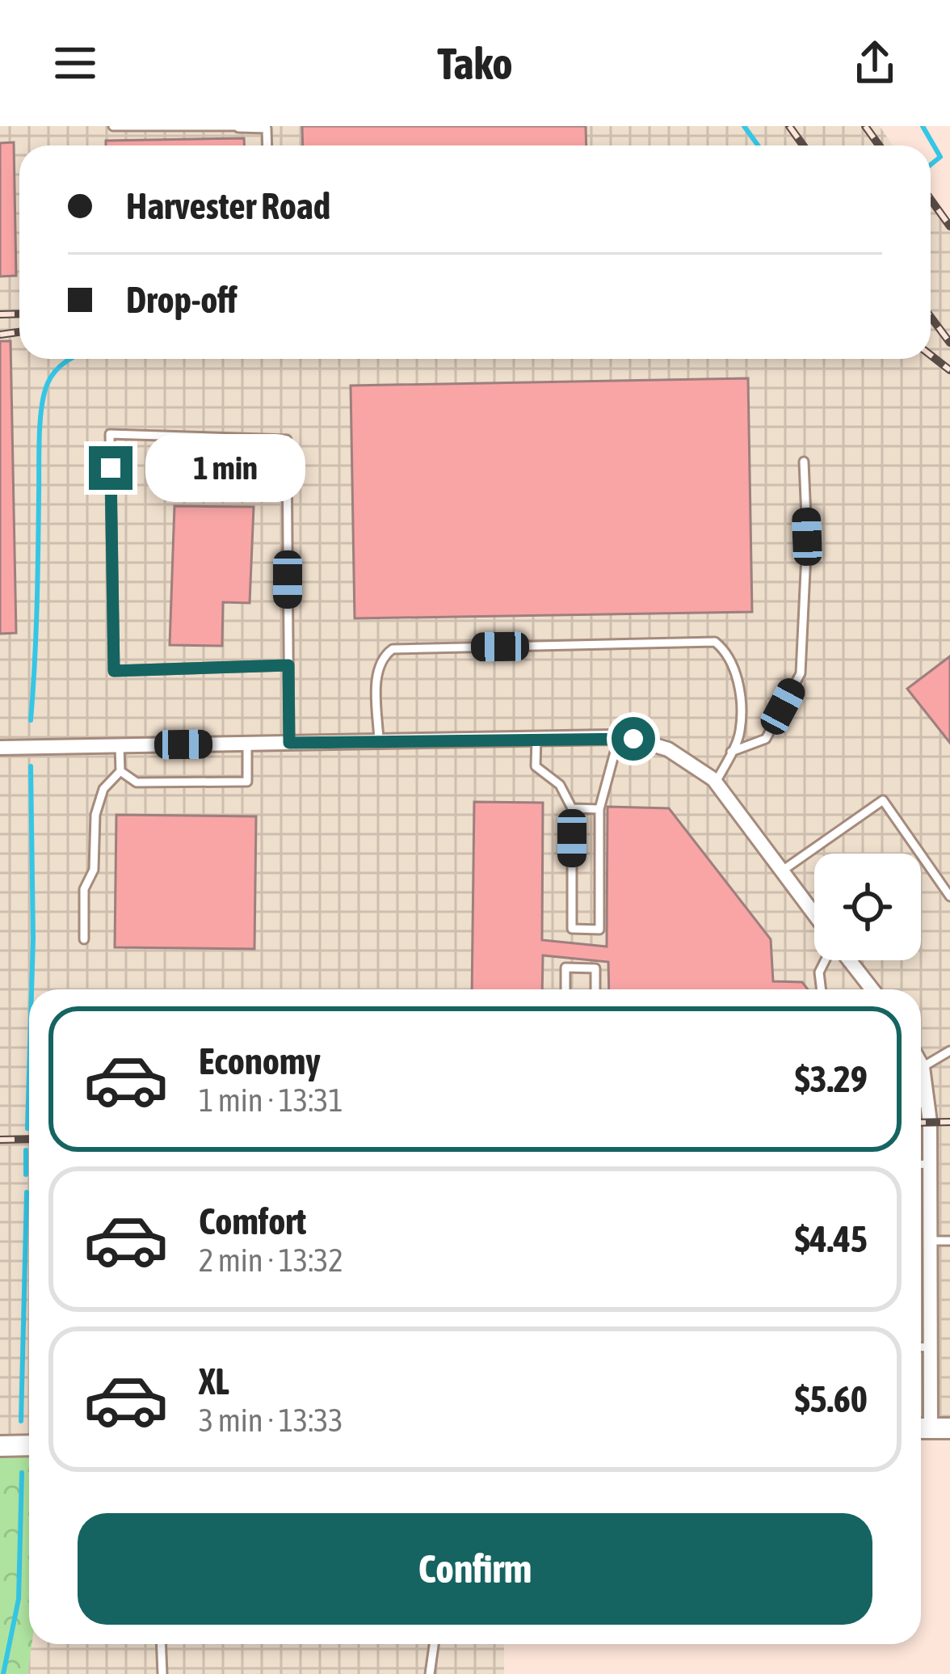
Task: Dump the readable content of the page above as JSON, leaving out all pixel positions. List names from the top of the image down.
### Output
{
  "page": {
    "header": "Tako",
    "banner": ["Harvester Road", "Drop-off"],
    "bubble": "1 min",
    "list": [
      {
        "name": "Economy",
        "note": "1 min · 13:31",
        "value": "$3.29"
      },
      {
        "name": "Comfort",
        "note": "2 min · 13:32",
        "value": "$4.45"
      },
      {
        "name": "XL",
        "note": "3 min · 13:33",
        "value": "$5.60"
      }
    ],
    "buttons": "Confirm"
  }
}
